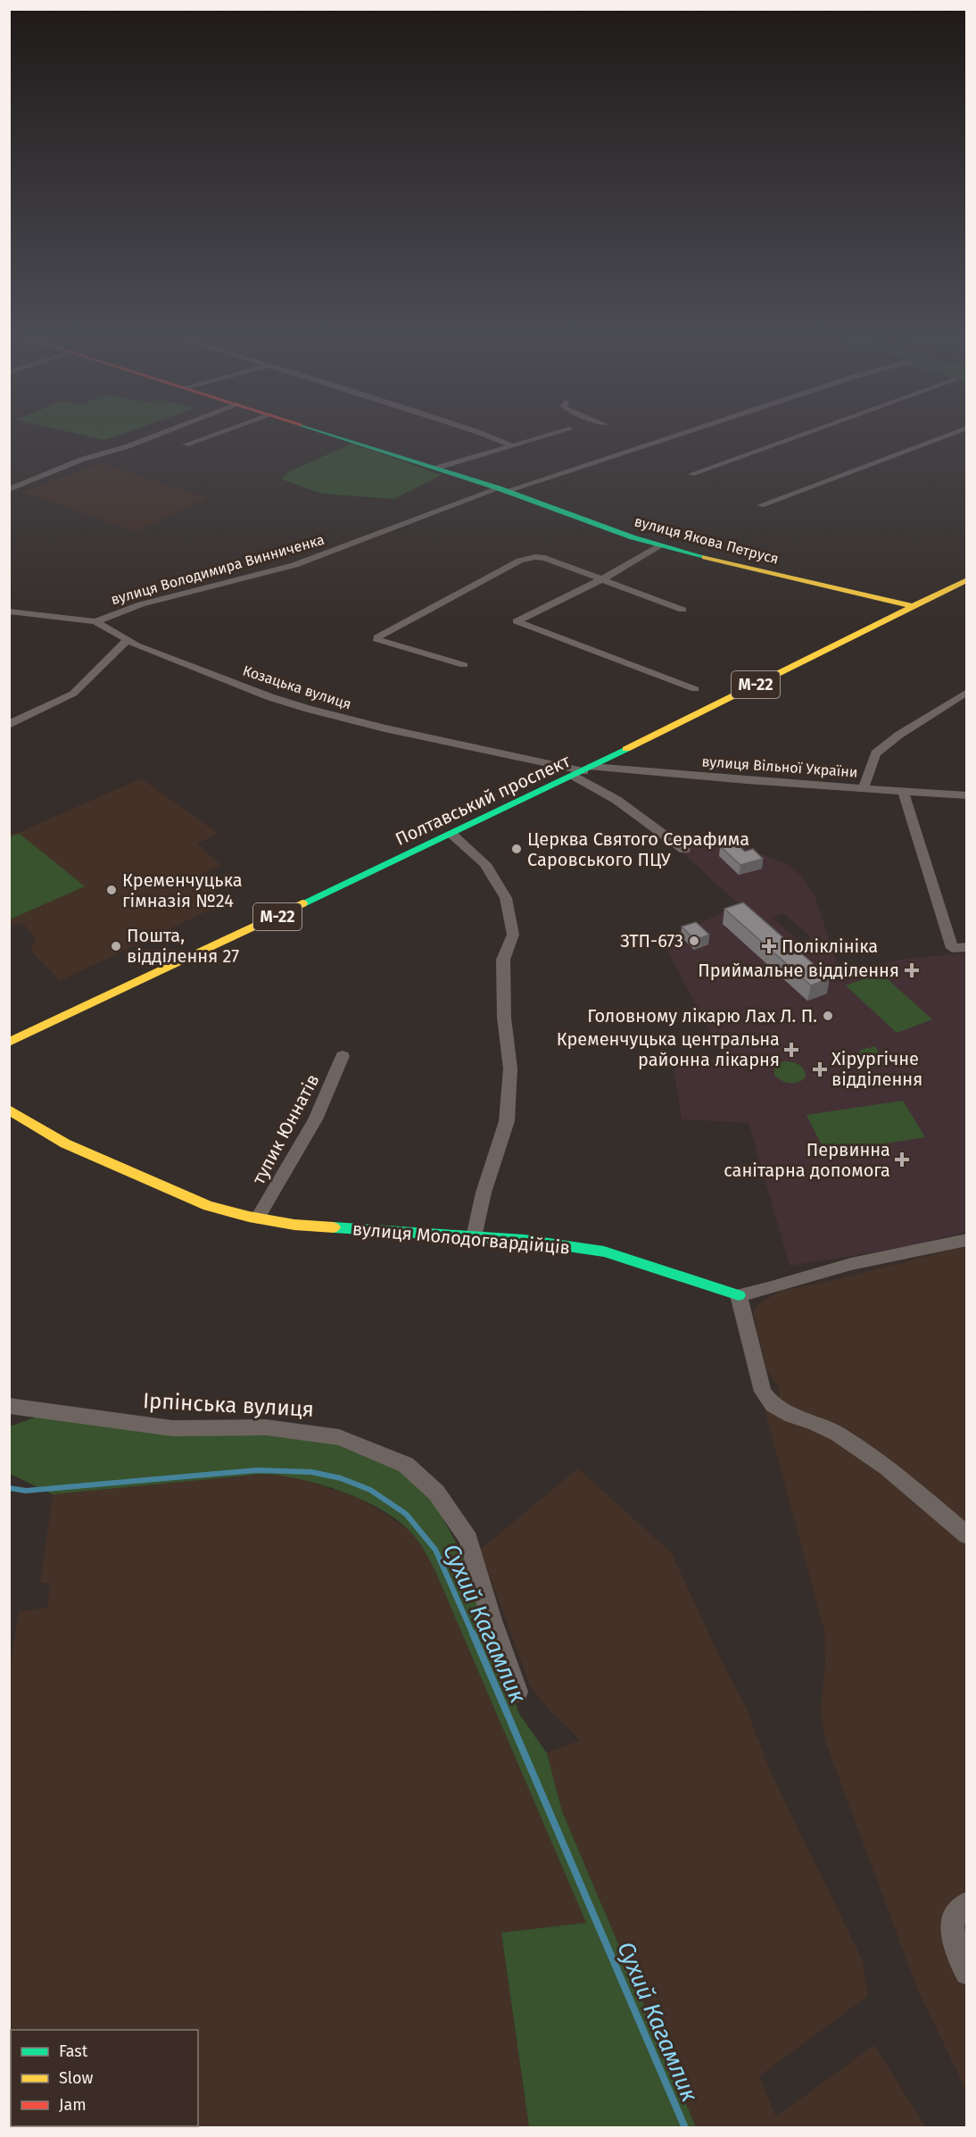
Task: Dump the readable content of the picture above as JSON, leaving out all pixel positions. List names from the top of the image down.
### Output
{
  "streets": {
    "main road": [
      "вулиця Якова Петруся",
      "М-22",
      "Полтавський проспект",
      "вулиця Молодогвардійців"
    ],
    "street": [
      "вулиця Володимира Винниченка",
      "Козацька вулиця",
      "вулиця Вільної України",
      "тупик Юннатів",
      "Ірпінська вулиця"
    ]
  },
  "crossings": [
    ["вулиця Якова Петруся", "вулиця Володимира Винниченка"],
    ["вулиця Якова Петруся", "Полтавський проспект"],
    ["вулиця Володимира Винниченка", "Козацька вулиця"],
    ["Козацька вулиця", "вулиця Вільної України"],
    ["Козацька вулиця", "Полтавський проспект"],
    ["вулиця Вільної України", "Полтавський проспект"],
    ["тупик Юннатів", "вулиця Молодогвардійців"]
  ],
  "water": ["Сухий Кагамлик"],
  "places": {
    "other": [
      "Церква Святого Серафима Саровського ПЦУ",
      "Кременчуцька гімназія №24",
      "ЗТП-673",
      "Пошта, відділення 27",
      "Головному лікарю Лах Л. П."
    ],
    "health": [
      "Поліклініка",
      "Приймальне відділення",
      "Кременчуцька центральна районна лікарня",
      "Хірургічне відділення",
      "Первинна санітарна допомога"
    ]
  },
  "legend": ["Fast", "Slow", "Jam"]
}
